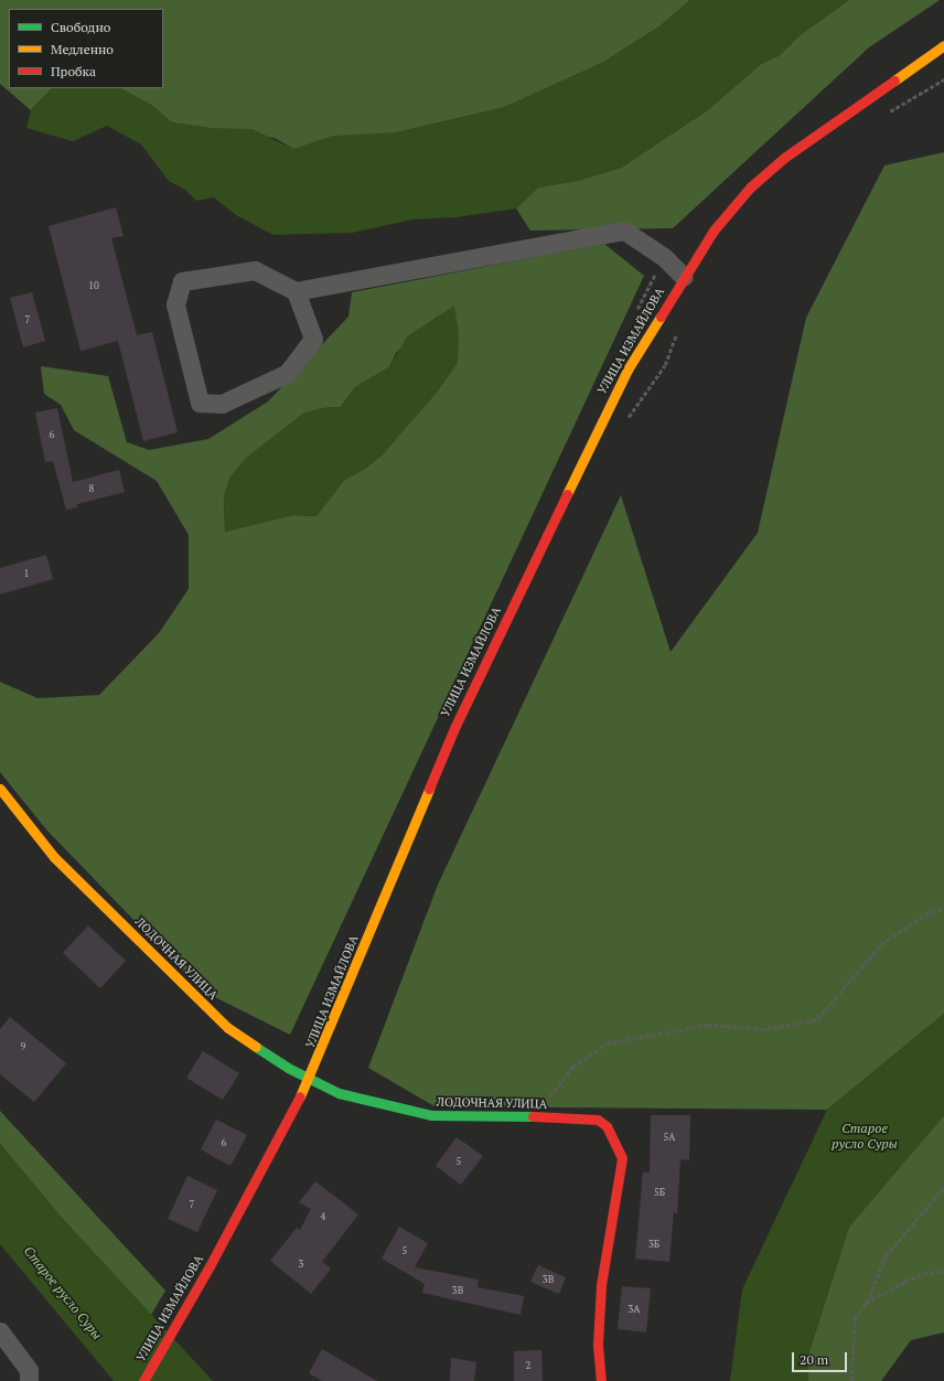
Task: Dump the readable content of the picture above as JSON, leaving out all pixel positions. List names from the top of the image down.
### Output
{
  "streets": {
    "main road": ["УЛИЦА ИЗМАЙЛОВА", "ЛОДОЧНАЯ УЛИЦА"]
  },
  "crossings": [
    ["УЛИЦА ИЗМАЙЛОВА", "ЛОДОЧНАЯ УЛИЦА"]
  ],
  "water": ["Старое русло Суры"],
  "house_numbers": [
    "10",
    "7",
    "6",
    "8",
    "1",
    "9",
    "5А",
    "6",
    "5",
    "5Б",
    "7",
    "4",
    "3Б",
    "5",
    "3",
    "3В",
    "3В",
    "3А",
    "2"
  ],
  "legend": ["Свободно", "Медленно", "Пробка"],
  "scale_bar": "20 m"
}
